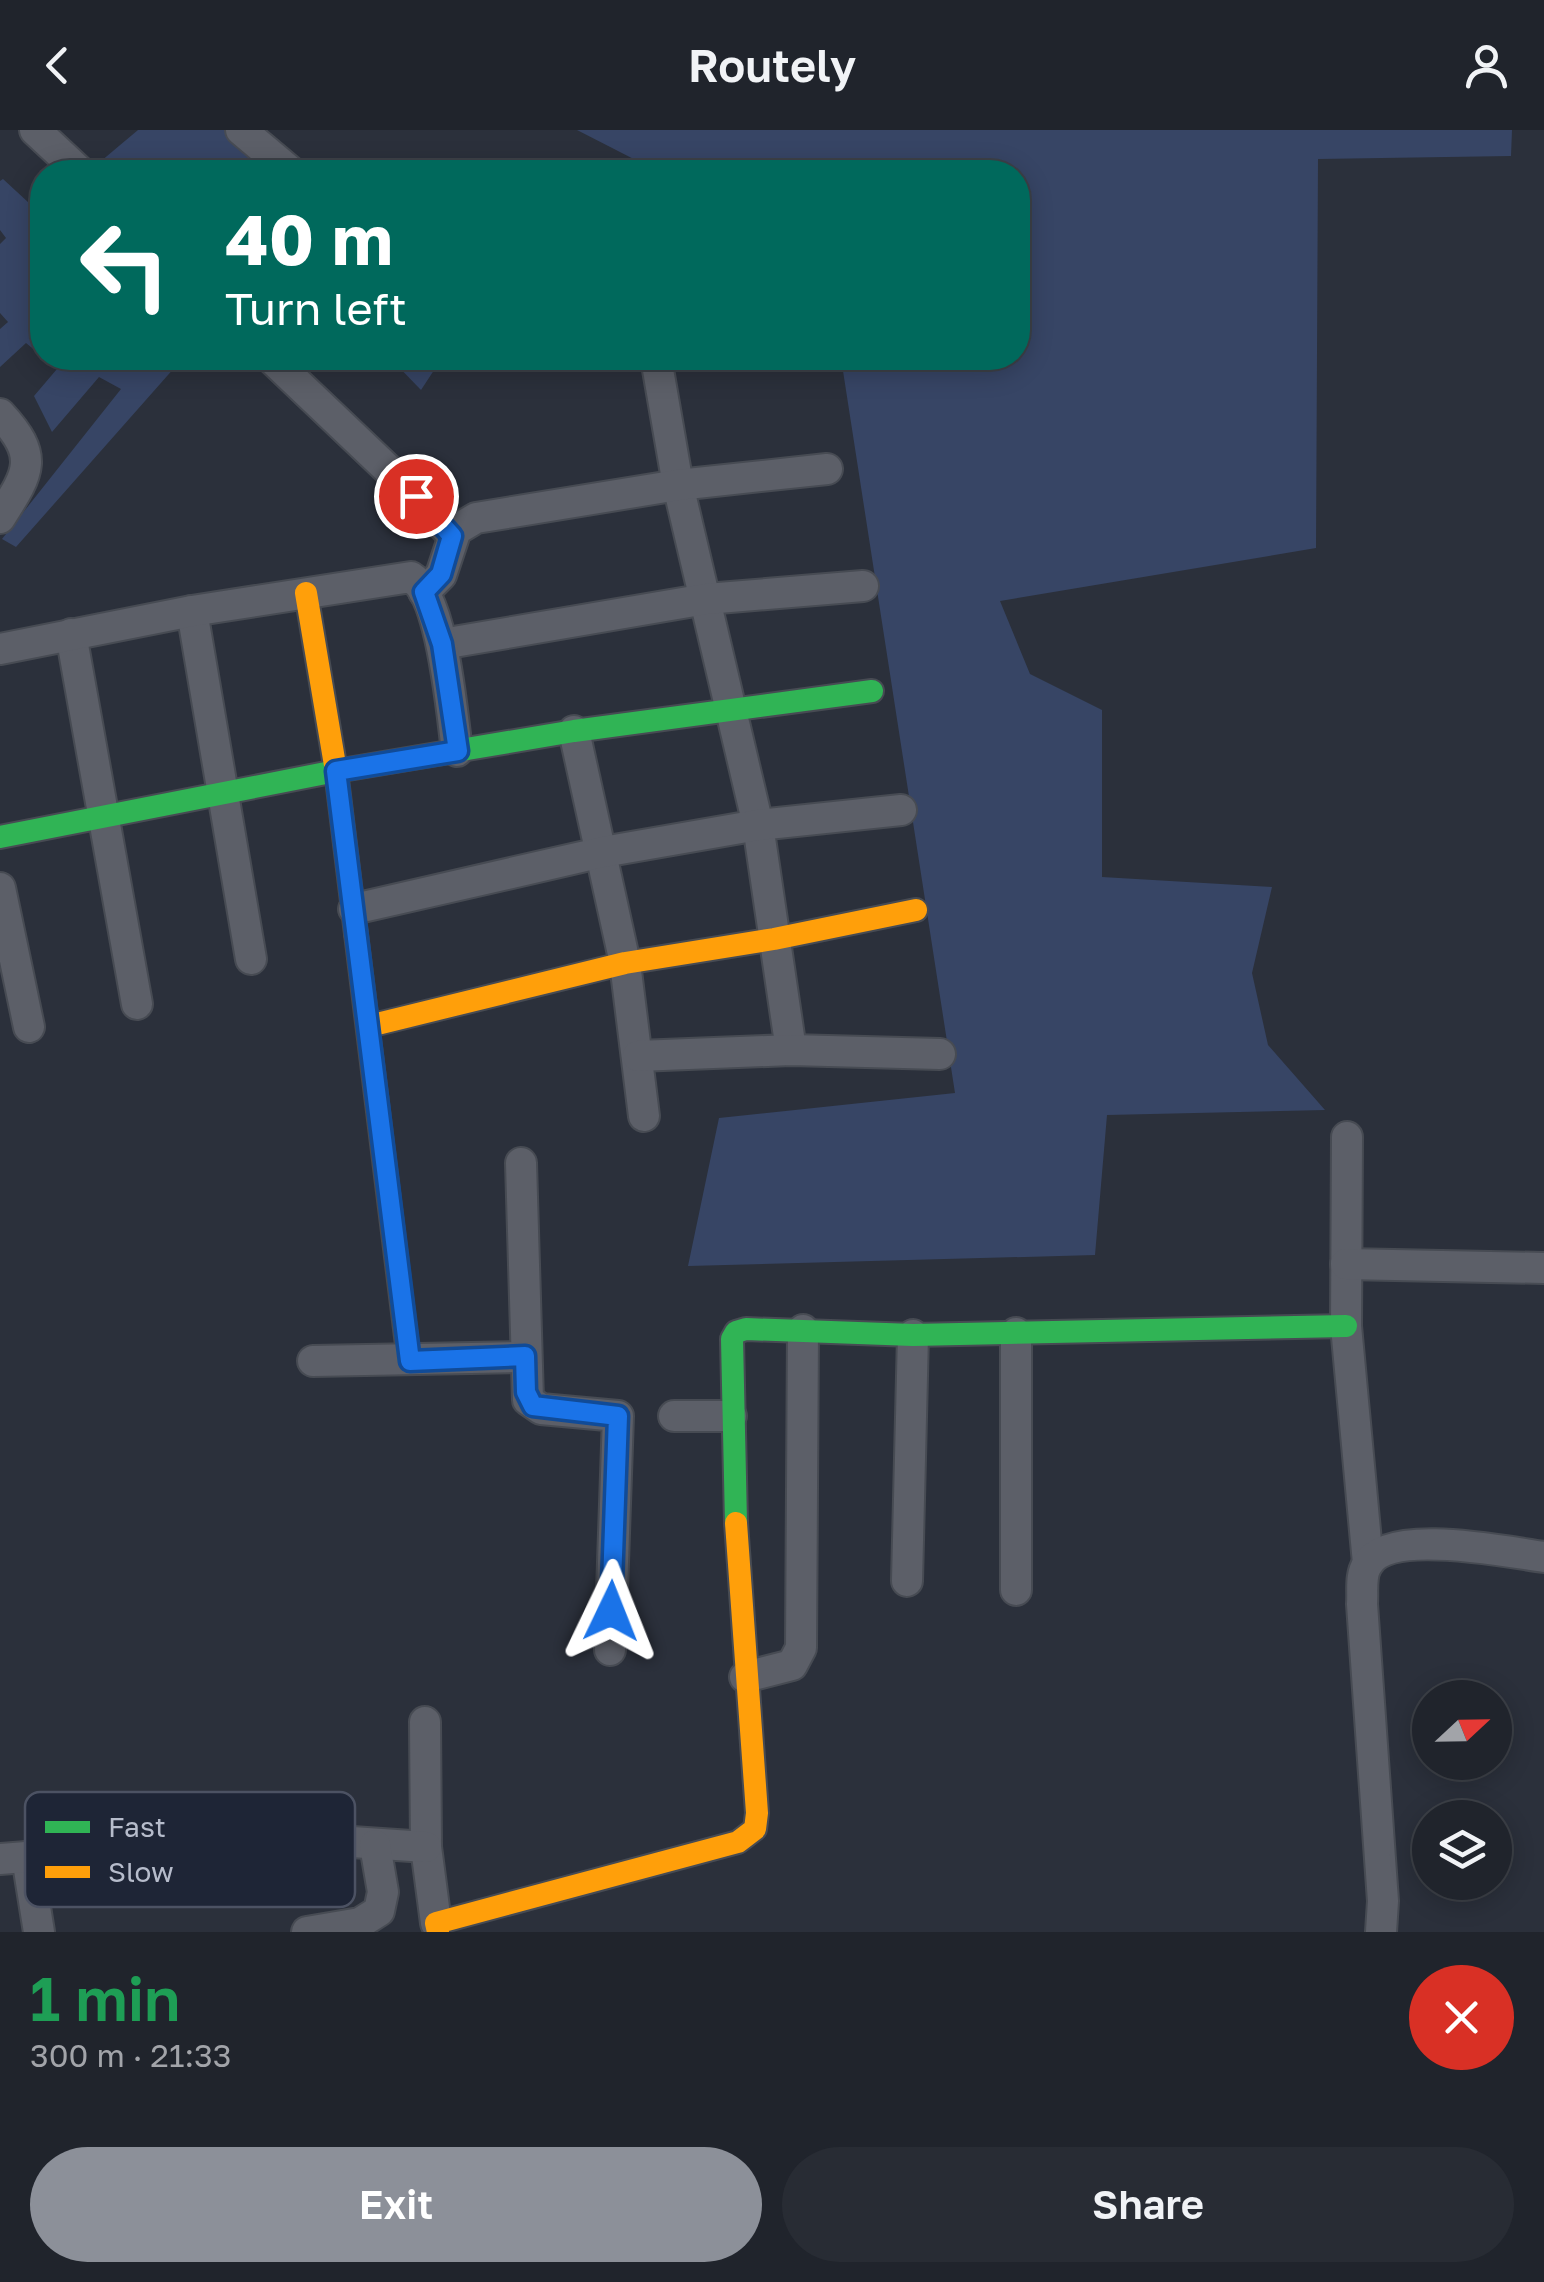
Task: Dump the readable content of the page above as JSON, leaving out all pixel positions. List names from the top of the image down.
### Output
{
  "legend": ["Fast", "Slow"],
  "north": "right",
  "page": {
    "header": "Routely",
    "turn": ["40 m", "Turn left"],
    "heading": ["1 min", "300 m · 21:33"],
    "buttons": ["Exit", "Share"]
  }
}
